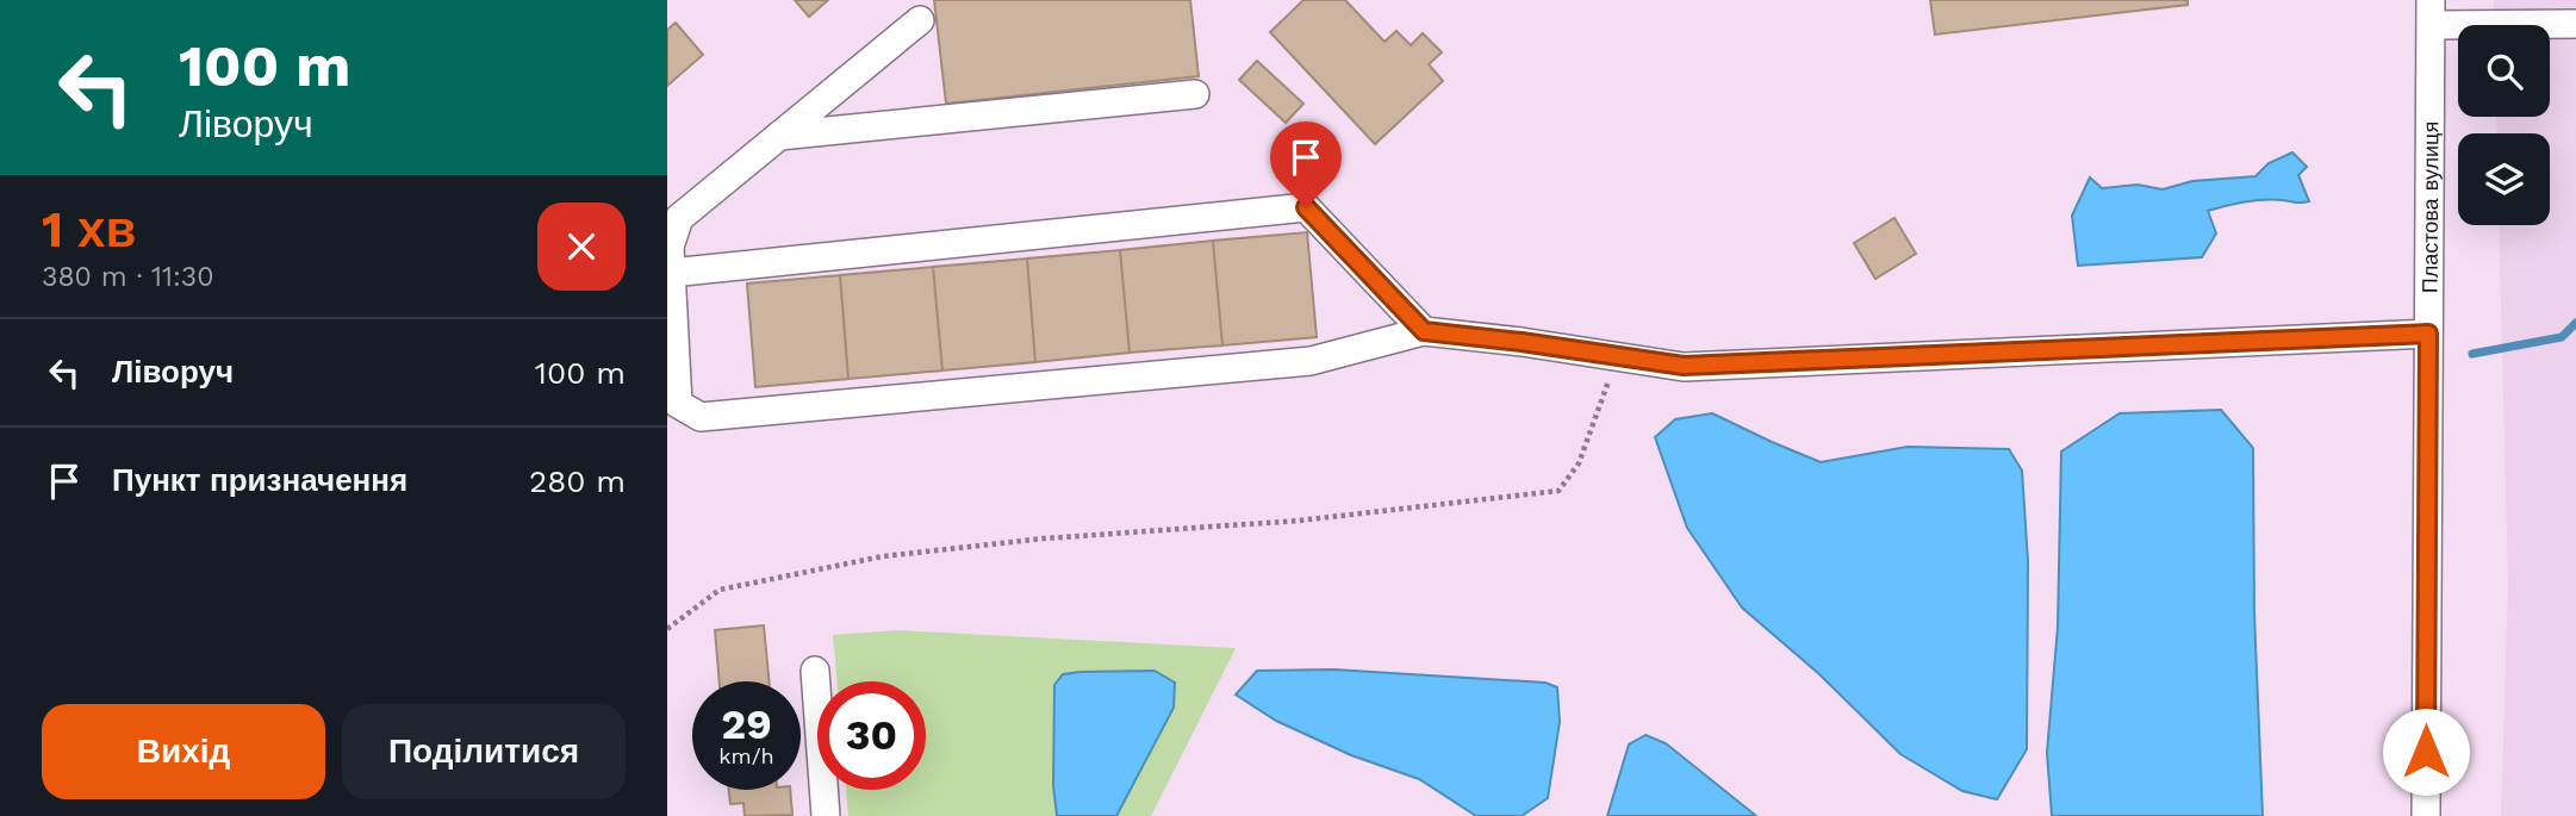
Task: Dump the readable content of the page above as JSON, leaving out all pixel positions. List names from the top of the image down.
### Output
{
  "streets": {
    "street": ["Пластова вулиця"]
  },
  "page": {
    "turn": ["100 m", "Ліворуч"],
    "heading": ["1 хв", "380 m · 11:30"],
    "list": [
      {
        "name": "Ліворуч",
        "value": "100 m"
      },
      {
        "name": "Пункт призначення",
        "value": "280 m"
      }
    ],
    "speed": "29 km/h",
    "limit": "30",
    "buttons": ["Вихід", "Поділитися"]
  }
}
